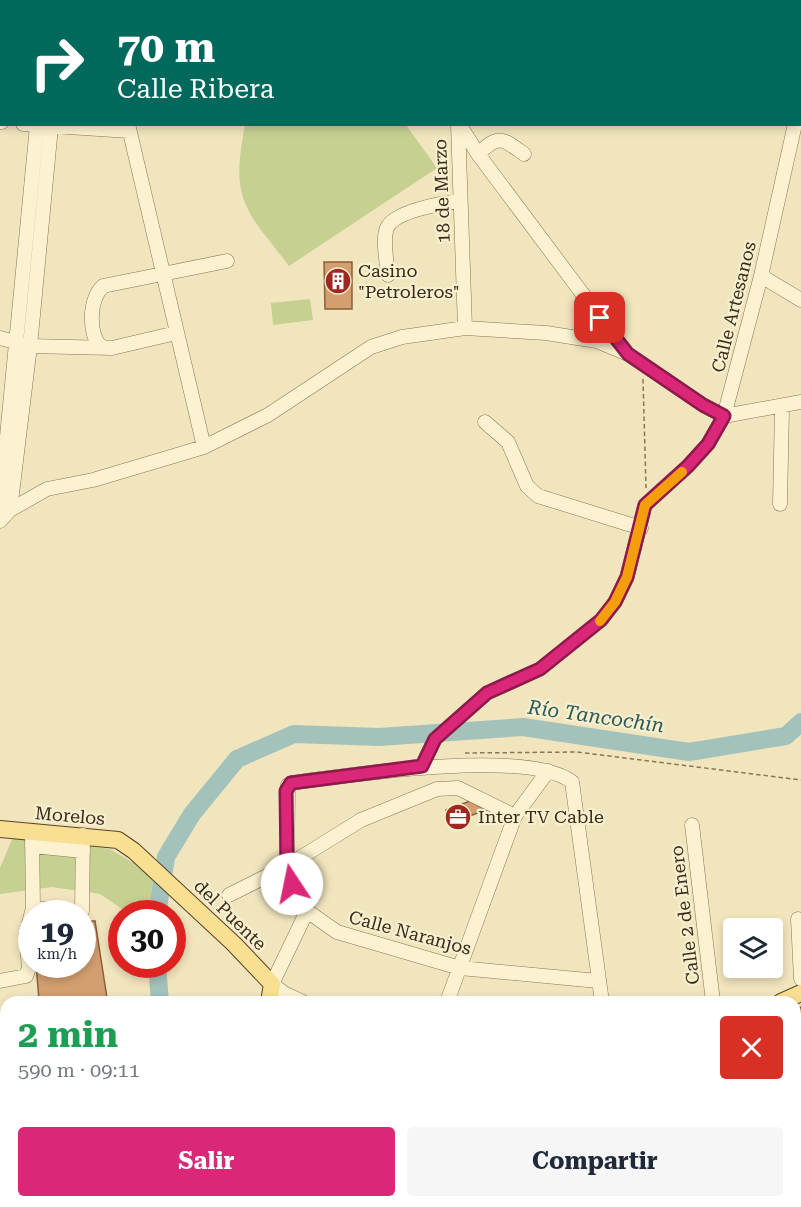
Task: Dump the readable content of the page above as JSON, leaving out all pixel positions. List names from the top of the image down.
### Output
{
  "streets": {
    "main road": ["Morelos", "del Puente"],
    "street": [
      "18 de Marzo",
      "Calle Artesanos",
      "Calle 2 de Enero",
      "Calle Naranjos"
    ]
  },
  "crossings": [
    ["Morelos", "del Puente"]
  ],
  "water": ["Río Tancochín"],
  "places": {
    "building": ["Casino \"Petroleros\""],
    "office": ["Inter TV Cable"]
  },
  "page": {
    "turn": ["70 m", "Calle Ribera"],
    "speed": "19 km/h",
    "limit": "30",
    "heading": ["2 min", "590 m · 09:11"],
    "buttons": ["Salir", "Compartir"]
  }
}
